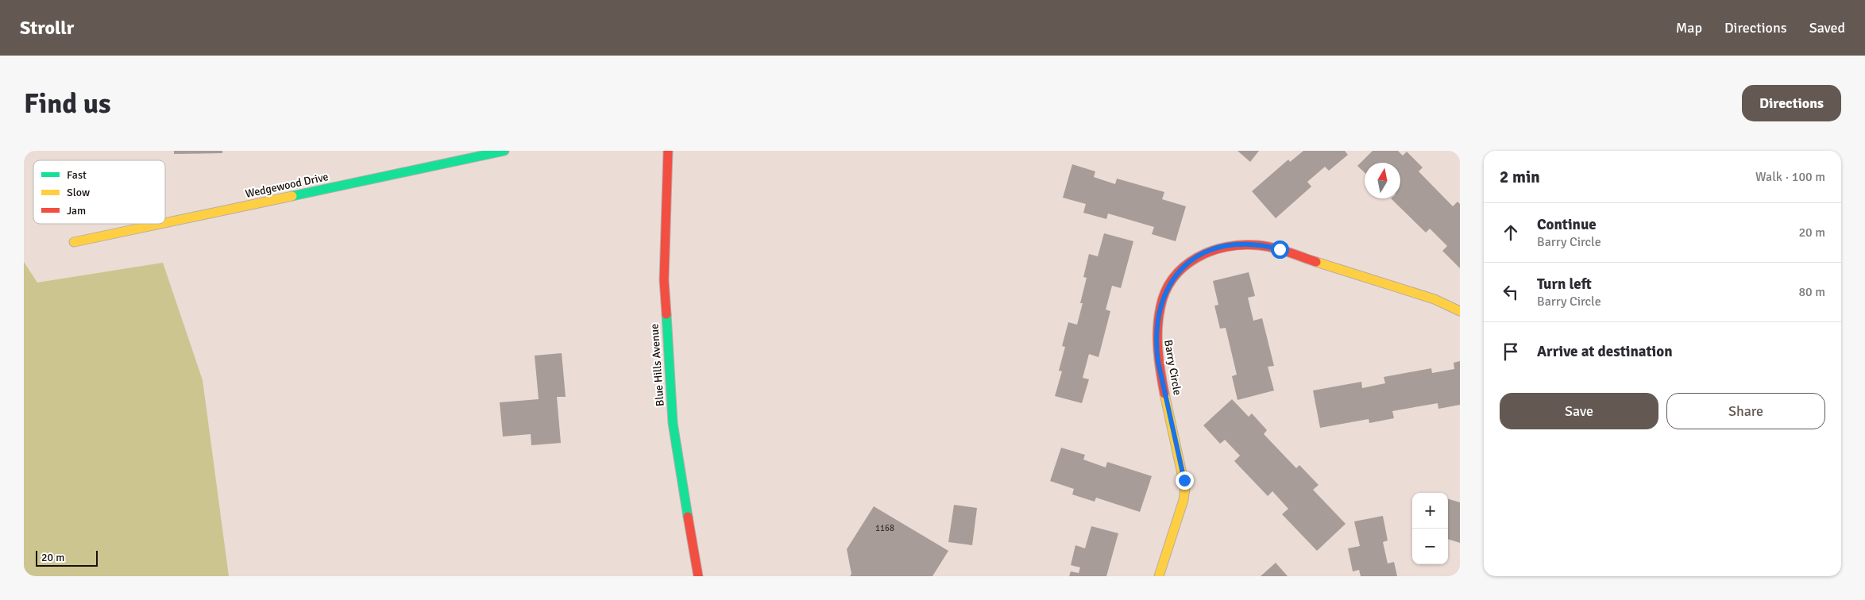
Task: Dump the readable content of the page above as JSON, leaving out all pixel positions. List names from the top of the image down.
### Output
{
  "streets": {
    "street": ["Wedgewood Drive", "Blue Hills Avenue", "Barry Circle"]
  },
  "house_numbers": ["1168"],
  "legend": ["Fast", "Slow", "Jam"],
  "scale_bar": "20 m",
  "north": "top",
  "page": {
    "header": "Strollr",
    "nav": ["Map", "Directions", "Saved"],
    "buttons": [
      "Directions",
      ["Save", "Share"]
    ],
    "title": "Find us",
    "heading": ["2 min", "Walk · 100 m"],
    "list": [
      ["Continue", "Barry Circle", "20 m"],
      ["Turn left", "Barry Circle", "80 m"],
      "Arrive at destination"
    ],
    "map_buttons": ["+", "−"],
    "scale": "20 m"
  }
}
